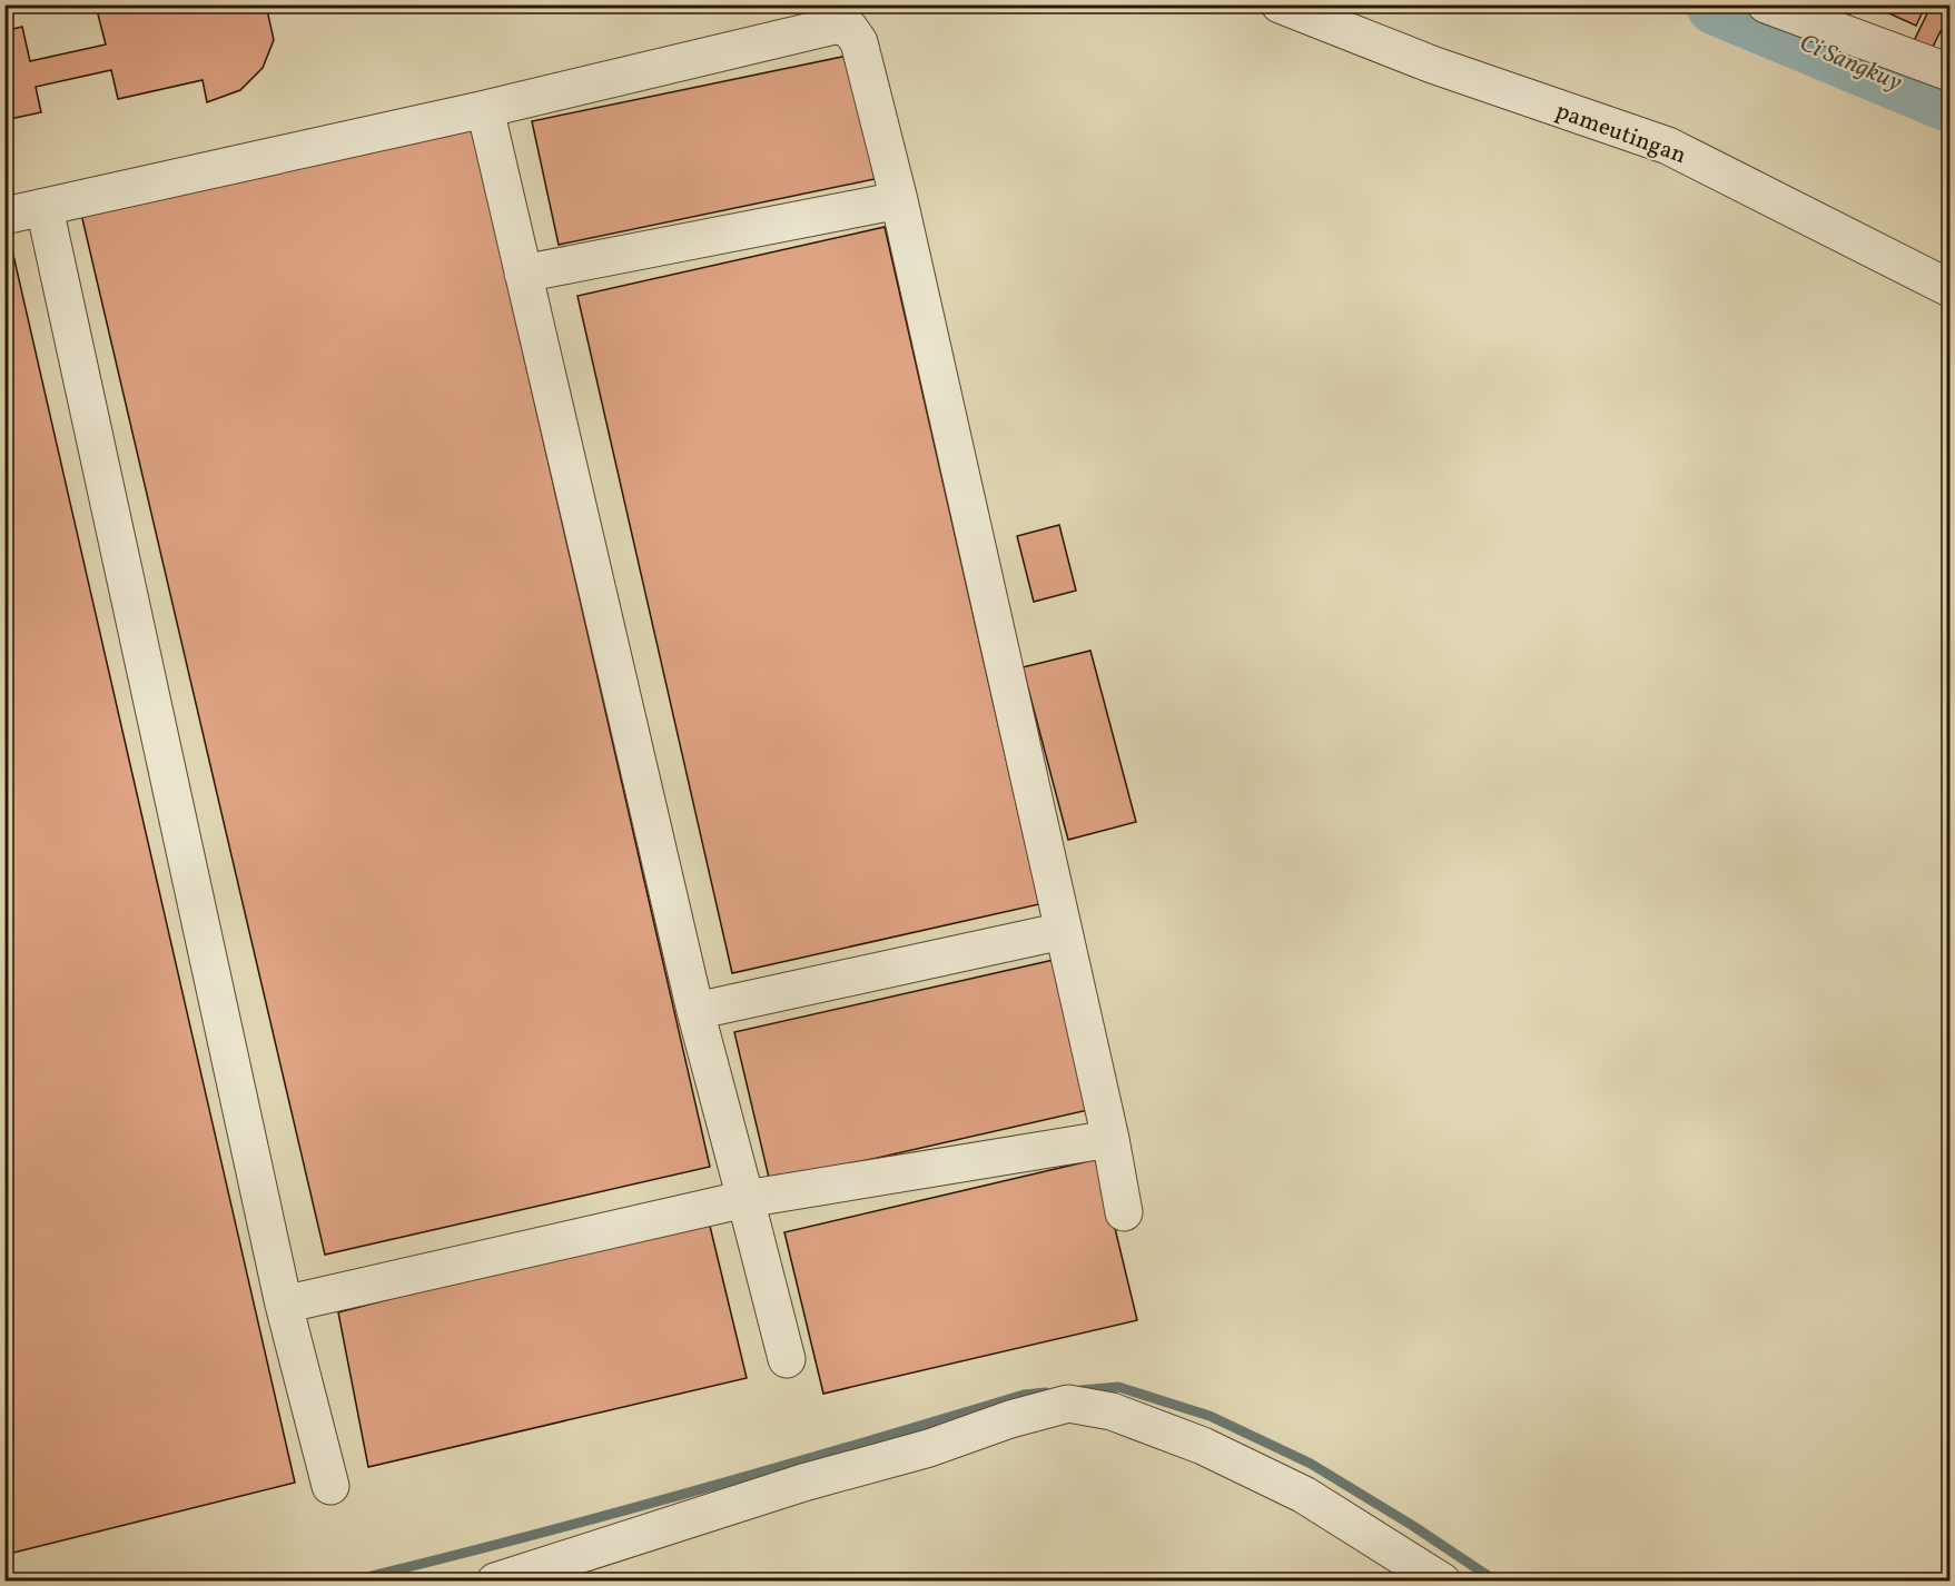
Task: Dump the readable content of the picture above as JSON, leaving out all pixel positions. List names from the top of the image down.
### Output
{
  "streets": {
    "street": ["pameutingan"]
  },
  "water": ["Ci Sangkuy"]
}
